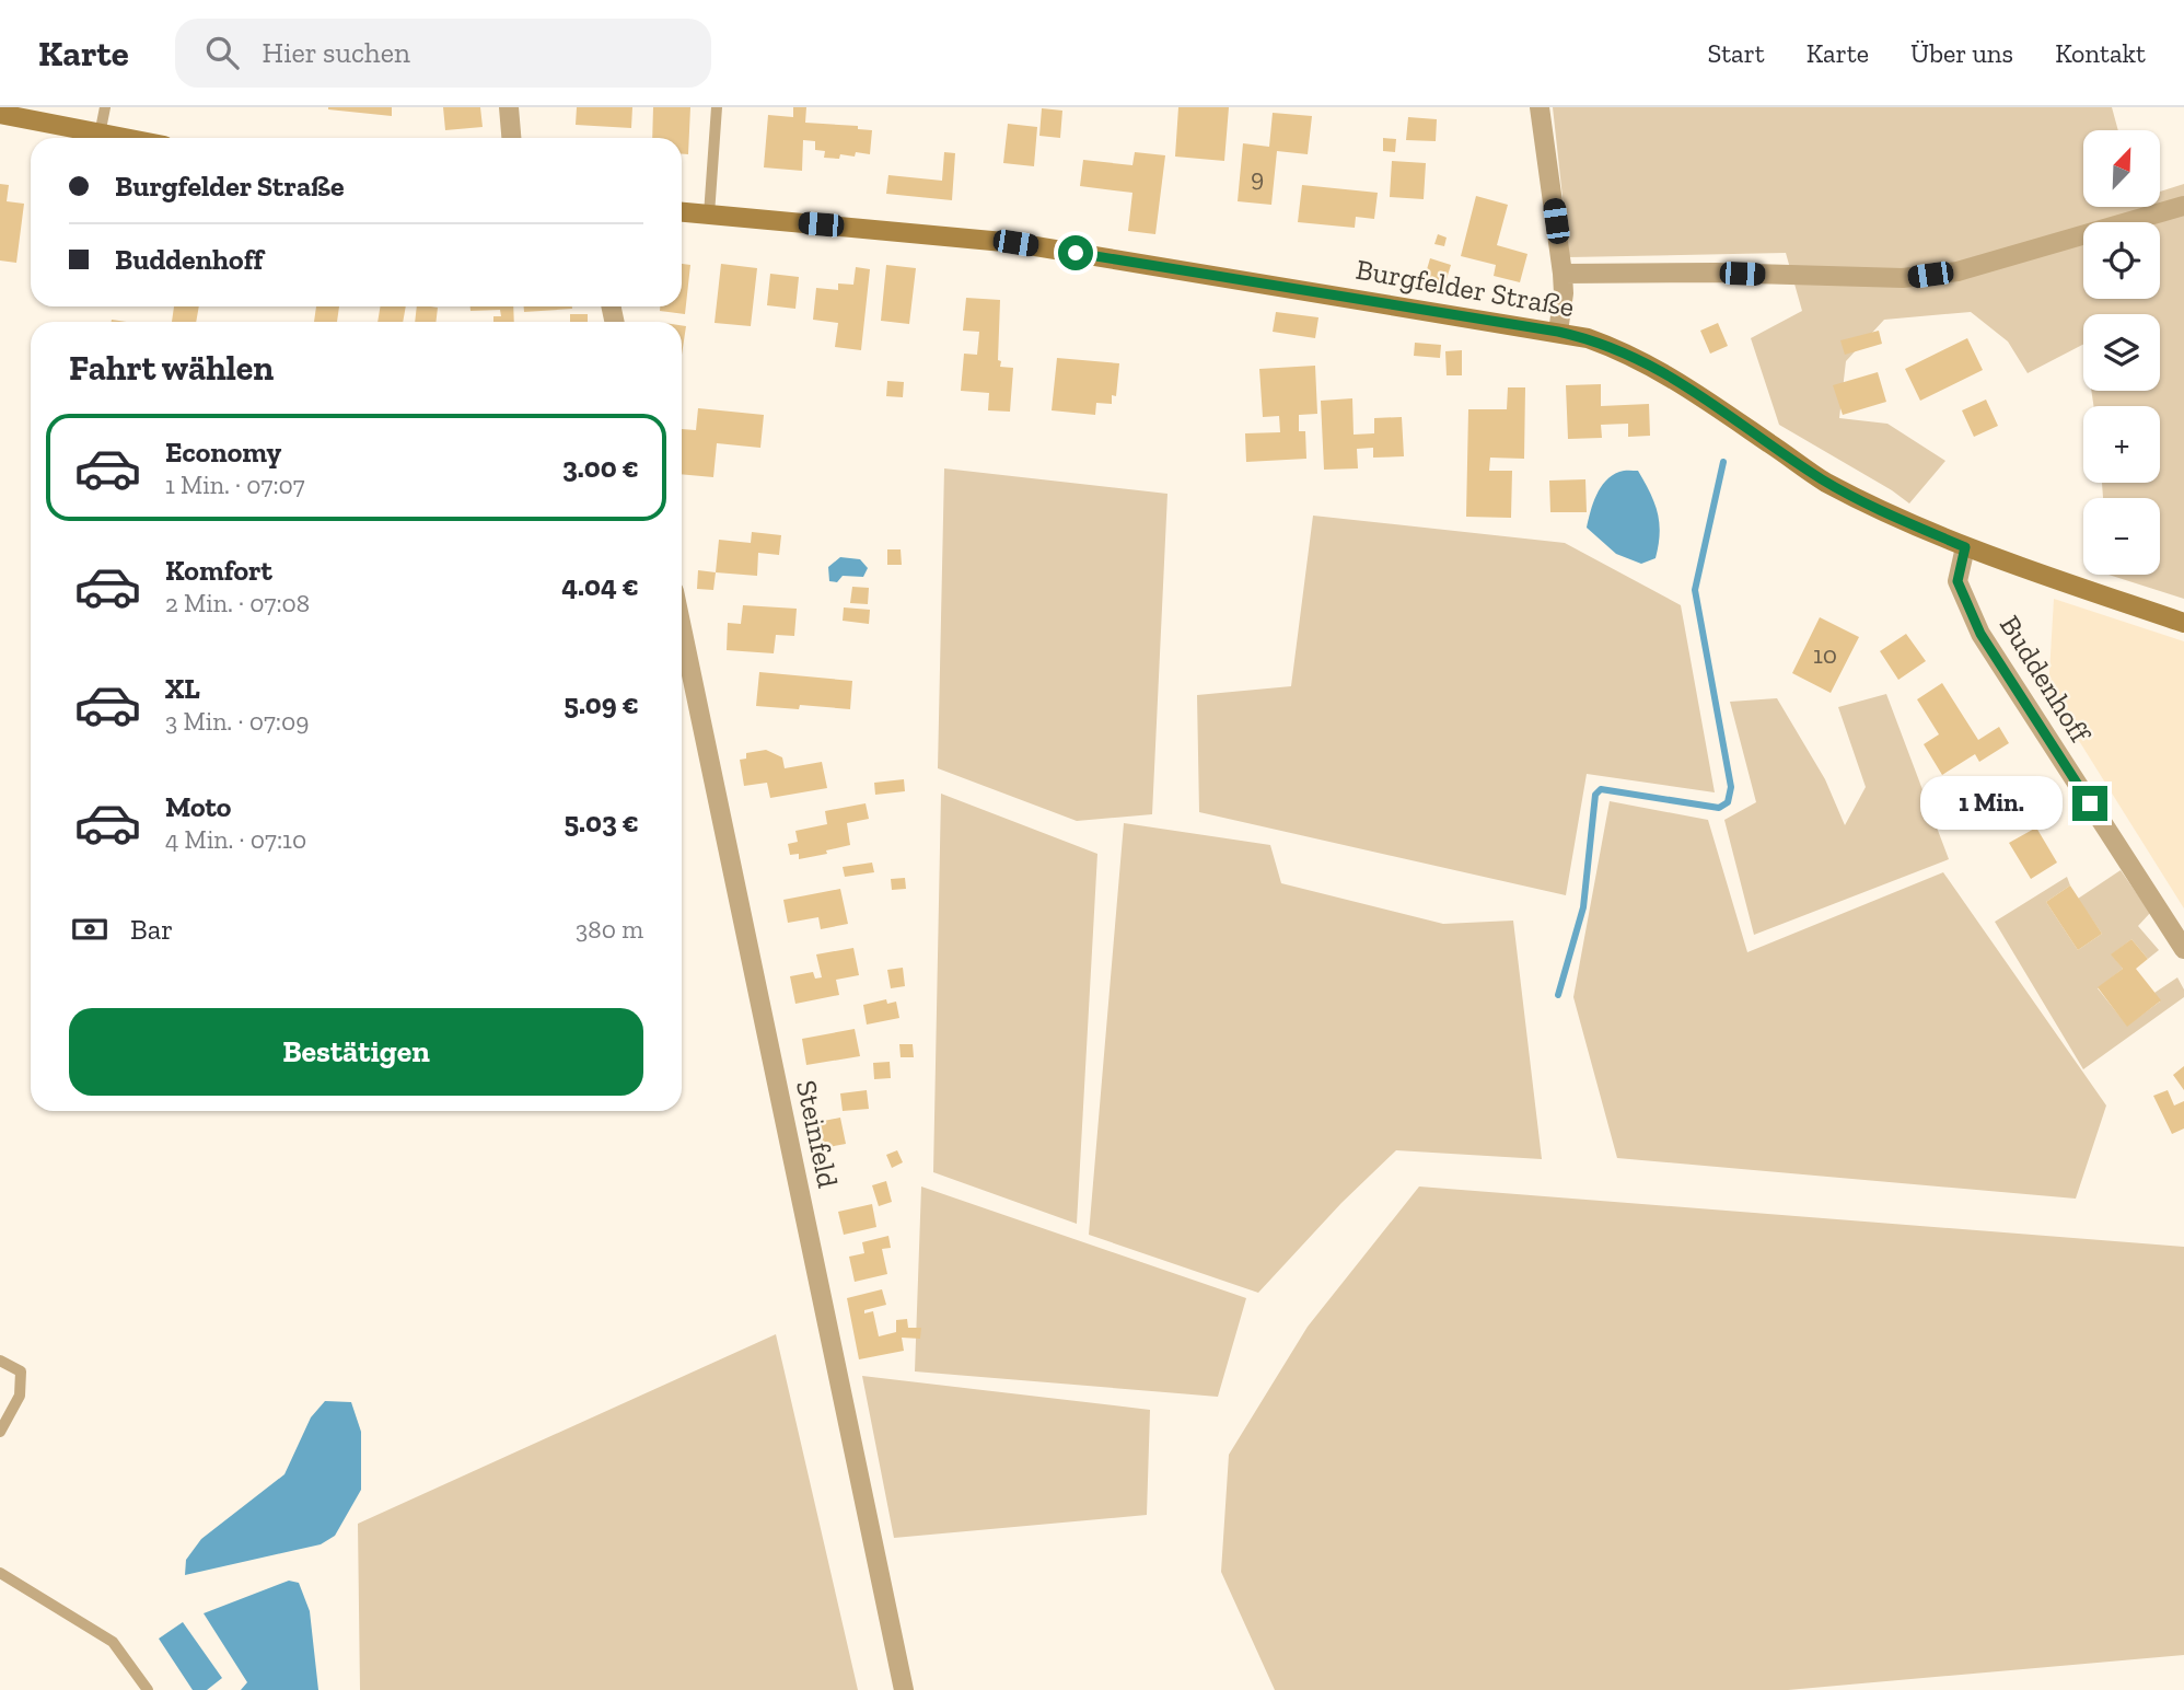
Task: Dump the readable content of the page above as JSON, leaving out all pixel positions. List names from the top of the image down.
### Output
{
  "streets": {
    "street": ["Burgfelder Straße", "Buddenhoff", "Steinfeld"]
  },
  "crossings": [
    ["Burgfelder Straße", "Buddenhoff"]
  ],
  "house_numbers": ["9", "10"],
  "north": "top right",
  "page": {
    "header": "Karte",
    "search": "Hier suchen",
    "nav": [
      "Start",
      "Karte",
      "Über uns",
      "Kontakt"
    ],
    "map_buttons": ["+", "−"],
    "banner": ["Burgfelder Straße", "Buddenhoff"],
    "heading": "Fahrt wählen",
    "list": [
      {
        "name": "Economy",
        "note": "1 Min. · 07:07",
        "value": "3.00 €"
      },
      {
        "name": "Komfort",
        "note": "2 Min. · 07:08",
        "value": "4.04 €"
      },
      {
        "name": "XL",
        "note": "3 Min. · 07:09",
        "value": "5.09 €"
      },
      {
        "name": "Moto",
        "note": "4 Min. · 07:10",
        "value": "5.03 €"
      }
    ],
    "bubble": "1 Min.",
    "pay": ["Bar", "380 m"],
    "buttons": "Bestätigen"
  }
}
